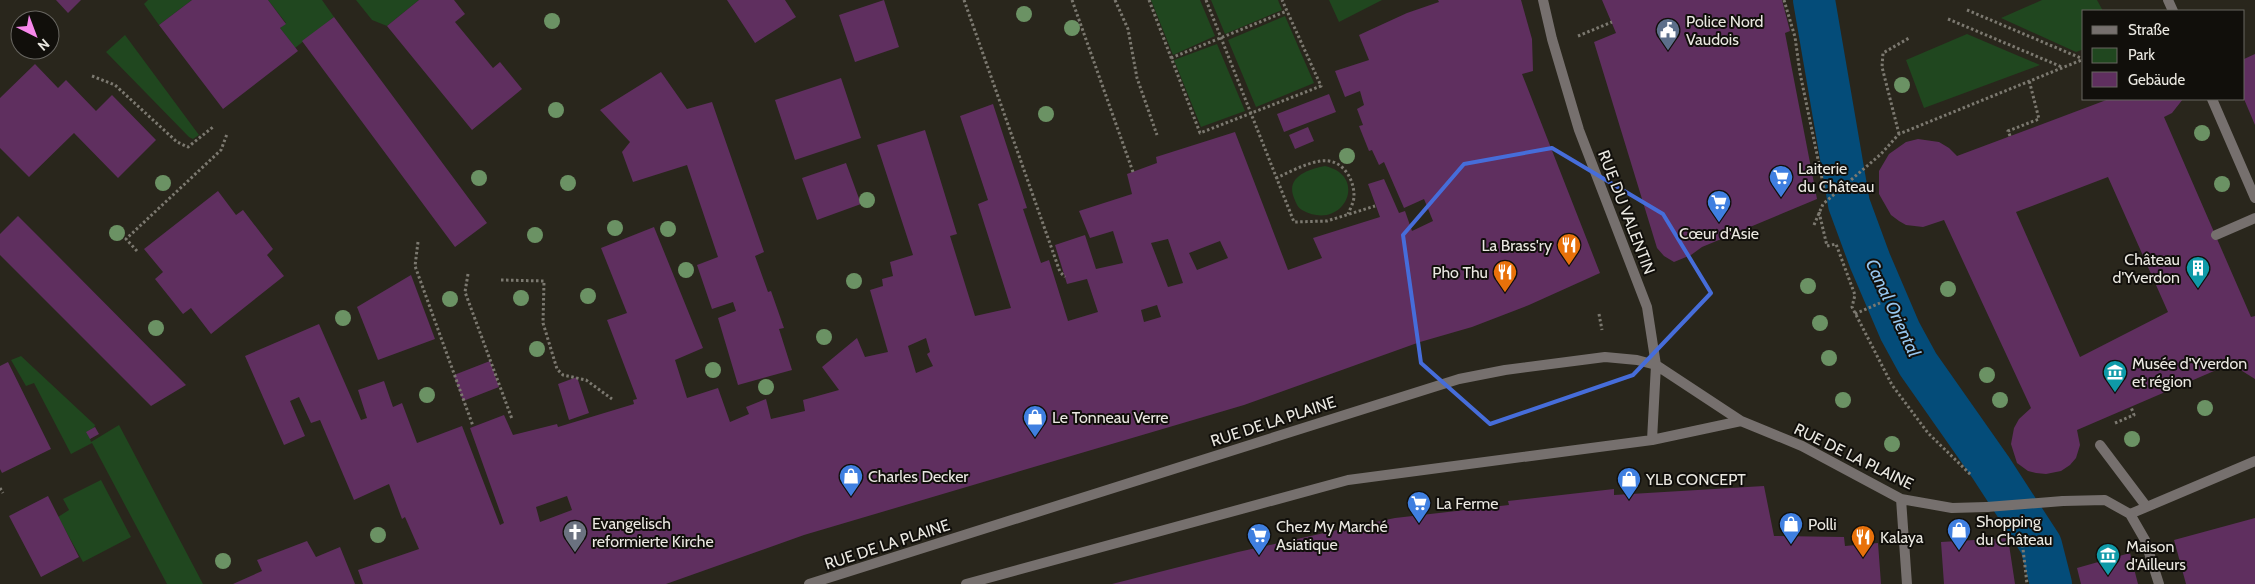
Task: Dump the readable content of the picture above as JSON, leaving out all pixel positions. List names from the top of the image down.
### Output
{
  "streets": {
    "street": ["RUE DU VALENTIN", "RUE DE LA PLAINE"]
  },
  "crossings": [
    ["RUE DU VALENTIN", "RUE DE LA PLAINE"]
  ],
  "water": ["Canal Oriental"],
  "places": {
    "public building": ["Police Nord Vaudois"],
    "supermarket": [
      "Laiterie du Château",
      "Cœur d'Asie",
      "La Ferme",
      "Chez My Marché Asiatique"
    ],
    "restaurant": ["La Brass'ry", "Pho Thu", "Kalaya"],
    "building": ["Château d'Yverdon"],
    "museum": ["Musée d'Yverdon et région", "Maison d'Ailleurs"],
    "shop": [
      "Le Tonneau Verre",
      "Charles Decker",
      "YLB CONCEPT",
      "Polli",
      "Shopping du Château"
    ],
    "church": ["Evangelisch reformierte Kirche"]
  },
  "legend": ["Straße", "Park", "Gebäude"],
  "north": "bottom right"
}
